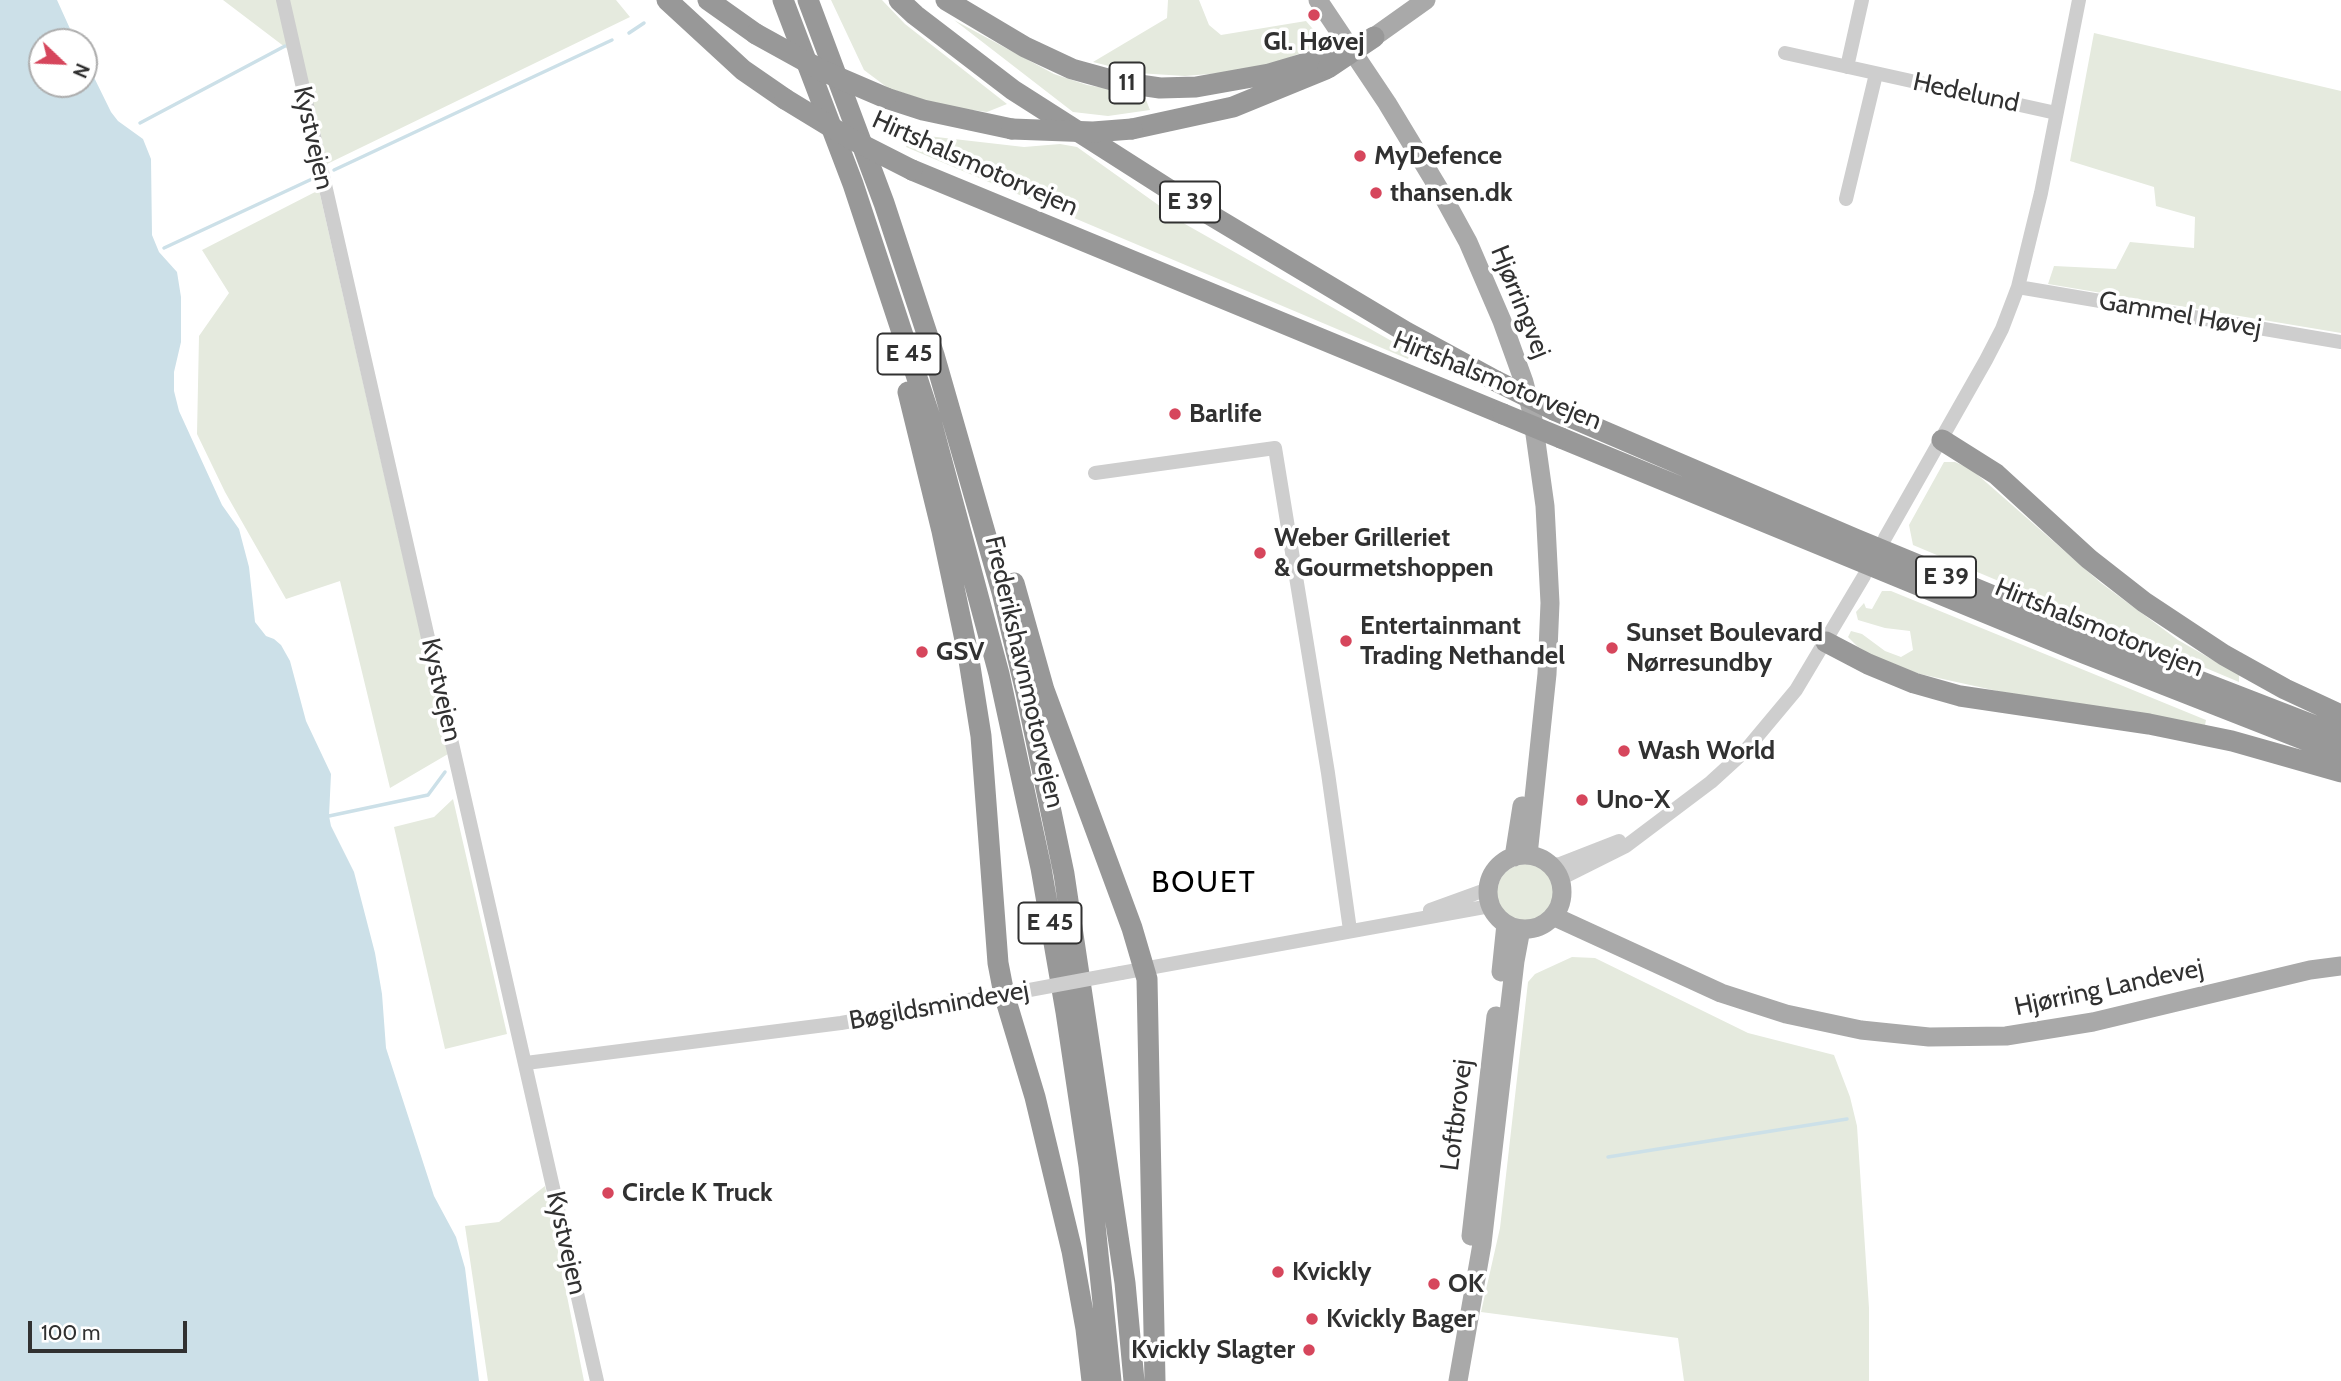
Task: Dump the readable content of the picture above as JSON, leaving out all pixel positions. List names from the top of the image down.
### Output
{
  "streets": {
    "highway": [
      "11",
      "Hirtshalsmotorvejen",
      "E 39",
      "E 45",
      "Frederikshavnmotorvejen"
    ],
    "main road": ["Hjørringvej", "Hjørring Landevej", "Loftbrovej"],
    "street": [
      "Hedelund",
      "Kystvejen",
      "Gammel Høvej",
      "Bøgildsmindevej"
    ]
  },
  "crossings": [
    ["Kystvejen", "Bøgildsmindevej"],
    ["Hjørringvej", "Hjørring Landevej"],
    ["Hjørringvej", "Bøgildsmindevej"],
    ["Hjørringvej", "Loftbrovej"],
    ["Hjørring Landevej", "Bøgildsmindevej"],
    ["Hjørring Landevej", "Loftbrovej"],
    ["Bøgildsmindevej", "Loftbrovej"]
  ],
  "districts": ["BOUET"],
  "places": [
    "Gl. Høvej",
    "MyDefence",
    "thansen.dk",
    "Barlife",
    "Weber Grilleriet & Gourmetshoppen",
    "Entertainmant Trading Nethandel",
    "Sunset Boulevard Nørresundby",
    "GSV",
    "Wash World",
    "Uno-X",
    "Circle K Truck",
    "Kvickly",
    "OK",
    "Kvickly Bager",
    "Kvickly Slagter"
  ],
  "scale_bar": "100 m",
  "north": "bottom right"
}
